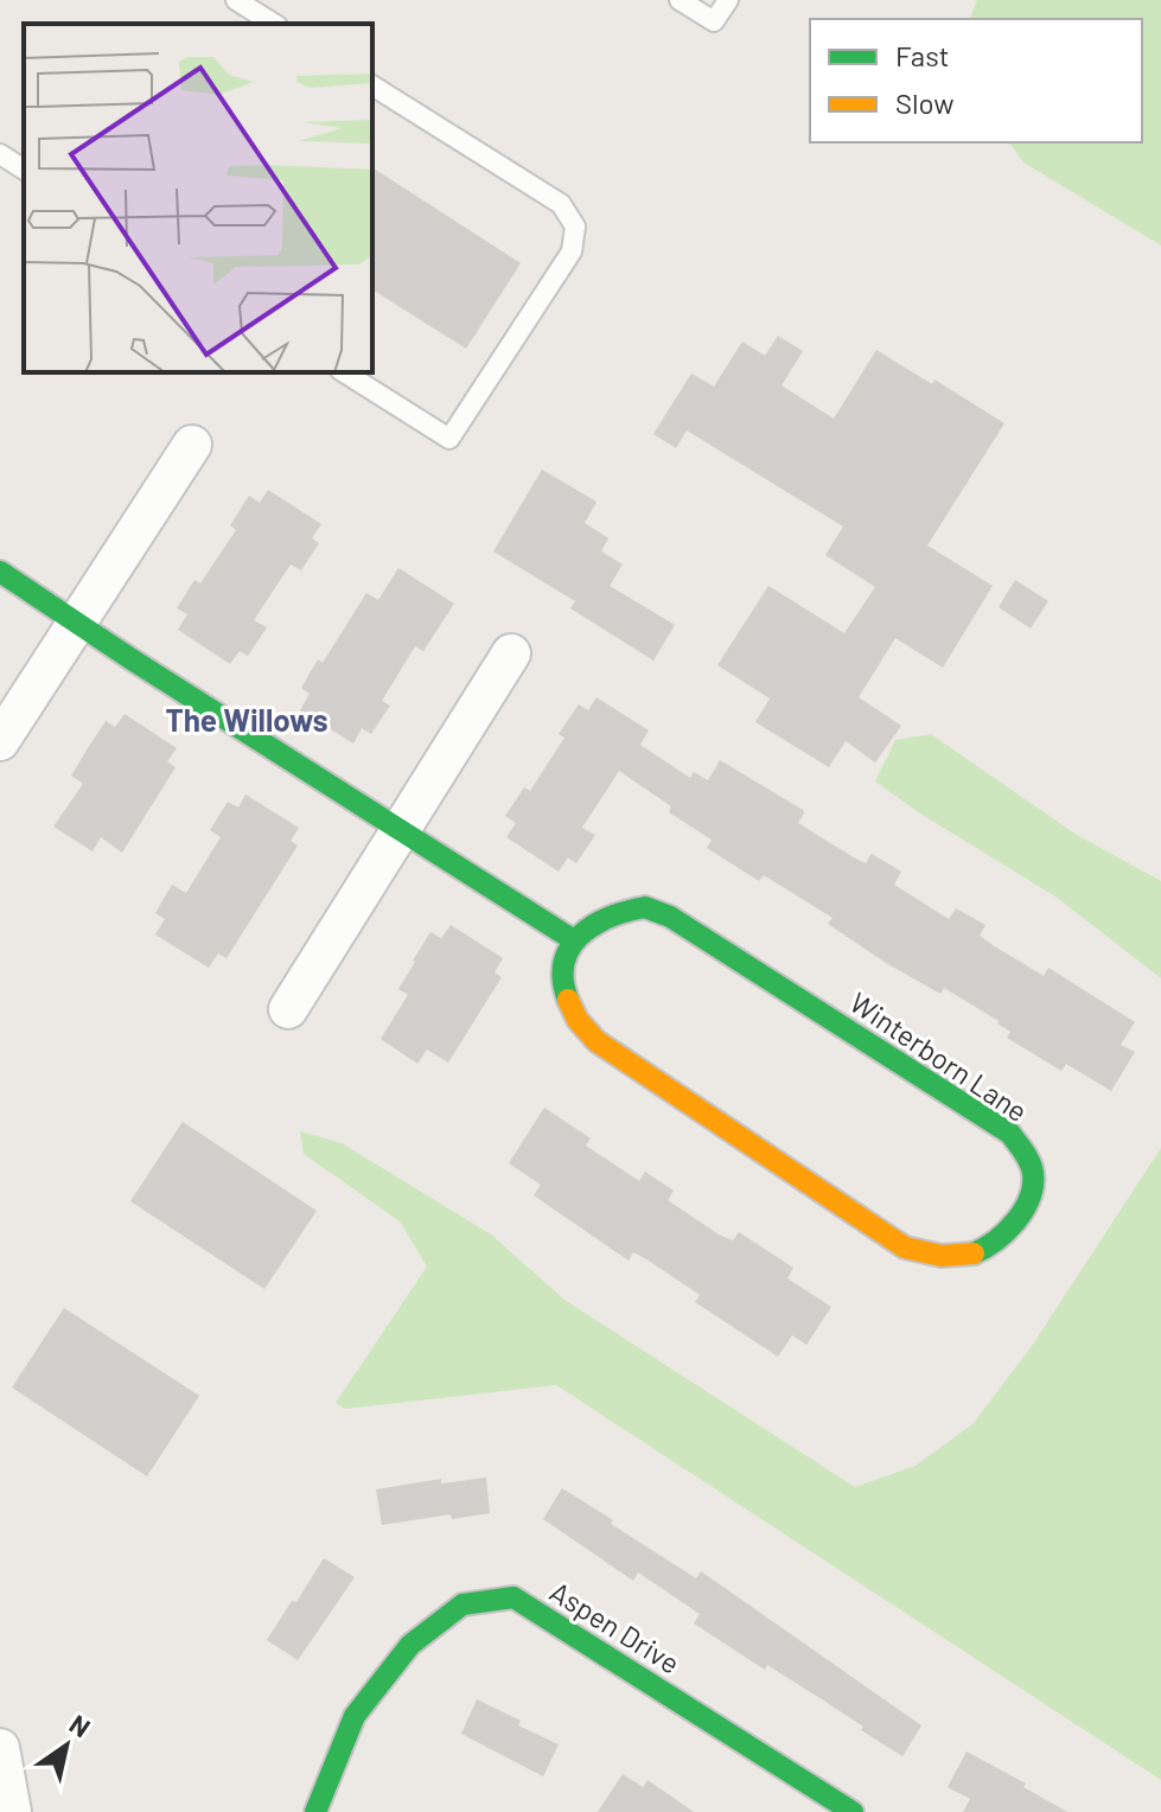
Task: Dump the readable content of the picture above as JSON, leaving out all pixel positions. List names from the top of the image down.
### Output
{
  "streets": {
    "street": ["Winterborn Lane", "Aspen Drive"]
  },
  "districts": ["The Willows"],
  "legend": ["Fast", "Slow"],
  "north": "top right"
}
